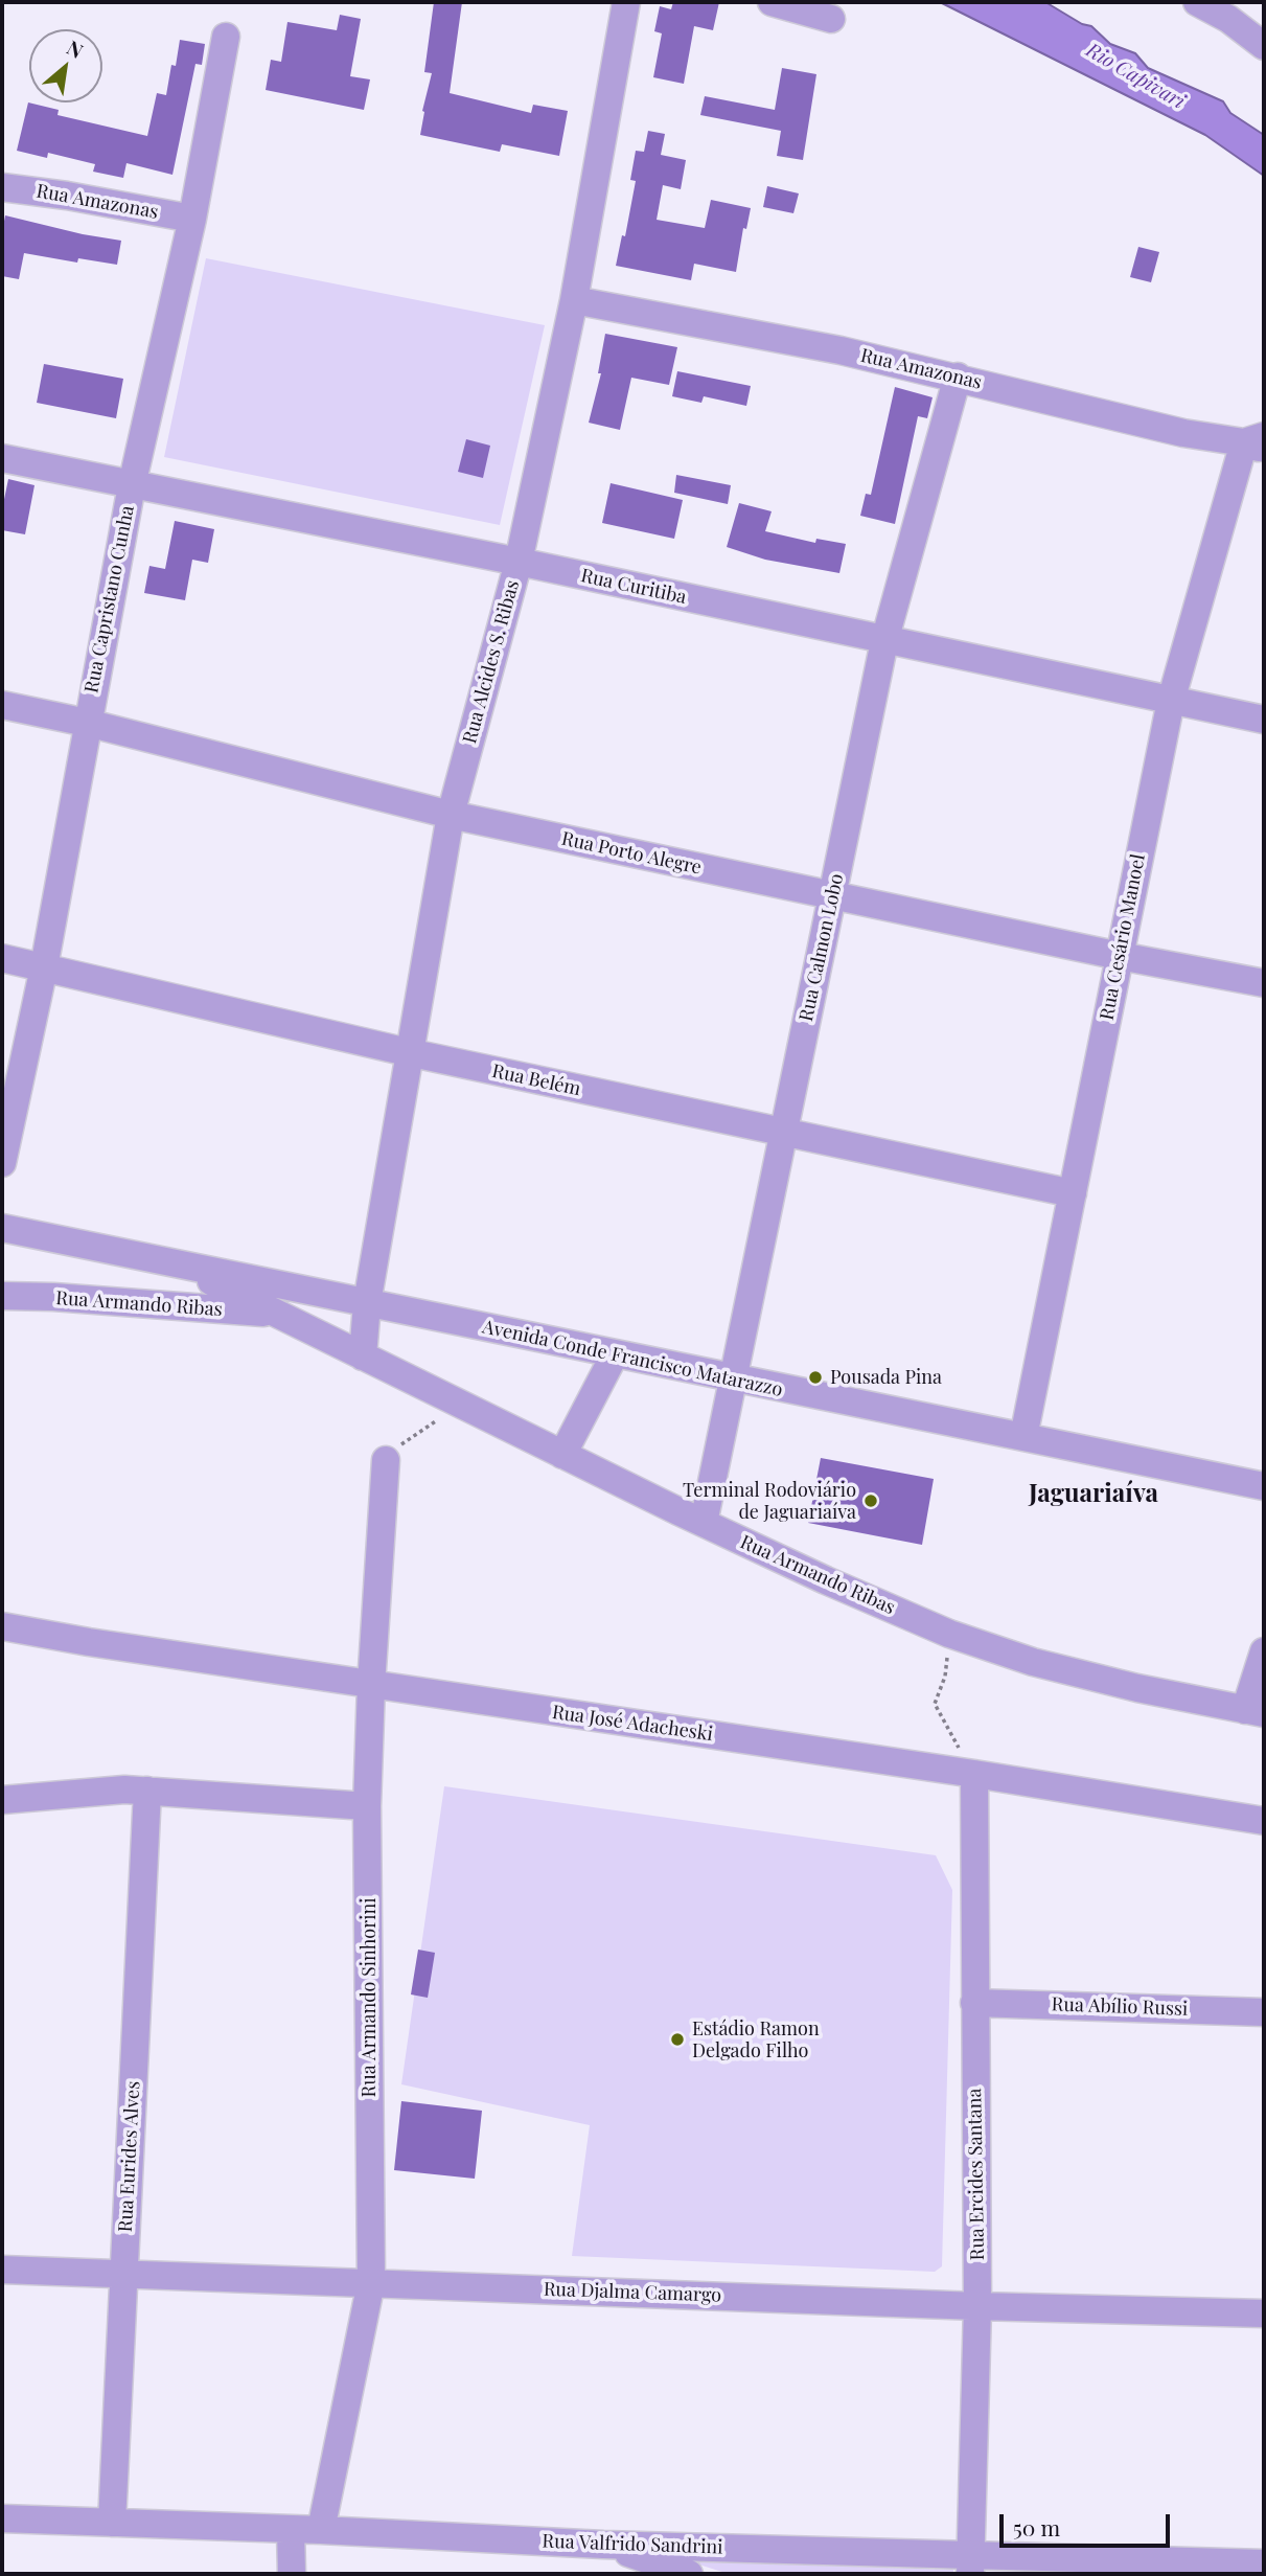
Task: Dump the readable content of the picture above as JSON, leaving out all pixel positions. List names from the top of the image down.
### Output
{
  "streets": {
    "street": [
      "Rua Amazonas",
      "Rua Curitiba",
      "Rua Capristano Cunha",
      "Rua Alcides S. Ribas",
      "Rua Porto Alegre",
      "Rua Cesário Manoel",
      "Rua Calmon Lobo",
      "Rua Belém",
      "Rua Armando Ribas",
      "Avenida Conde Francisco Matarazzo",
      "Rua José Adacheski",
      "Rua Armando Sinhorini",
      "Rua Abílio Russi",
      "Rua Eurides Alves",
      "Rua Ercides Santana",
      "Rua Djalma Camargo",
      "Rua Valfrido Sandrini"
    ]
  },
  "crossings": [
    ["Rua Amazonas", "Rua Capristano Cunha"],
    ["Rua Amazonas", "Rua Alcides S. Ribas"],
    ["Rua Amazonas", "Rua Cesário Manoel"],
    ["Rua Amazonas", "Rua Calmon Lobo"],
    ["Rua Curitiba", "Rua Capristano Cunha"],
    ["Rua Curitiba", "Rua Alcides S. Ribas"],
    ["Rua Curitiba", "Rua Cesário Manoel"],
    ["Rua Curitiba", "Rua Calmon Lobo"],
    ["Rua Capristano Cunha", "Rua Porto Alegre"],
    ["Rua Capristano Cunha", "Rua Belém"],
    ["Rua Alcides S. Ribas", "Rua Porto Alegre"],
    ["Rua Alcides S. Ribas", "Rua Belém"],
    ["Rua Alcides S. Ribas", "Rua Armando Ribas"],
    ["Rua Alcides S. Ribas", "Avenida Conde Francisco Matarazzo"],
    ["Rua Porto Alegre", "Rua Cesário Manoel"],
    ["Rua Porto Alegre", "Rua Calmon Lobo"],
    ["Rua Cesário Manoel", "Rua Belém"],
    ["Rua Cesário Manoel", "Avenida Conde Francisco Matarazzo"],
    ["Rua Calmon Lobo", "Rua Belém"],
    ["Rua Calmon Lobo", "Rua Armando Ribas"],
    ["Rua Calmon Lobo", "Avenida Conde Francisco Matarazzo"],
    ["Rua Armando Ribas", "Avenida Conde Francisco Matarazzo"],
    ["Rua José Adacheski", "Rua Armando Sinhorini"],
    ["Rua José Adacheski", "Rua Ercides Santana"],
    ["Rua Armando Sinhorini", "Rua Djalma Camargo"],
    ["Rua Armando Sinhorini", "Rua Valfrido Sandrini"],
    ["Rua Abílio Russi", "Rua Ercides Santana"],
    ["Rua Eurides Alves", "Rua Djalma Camargo"],
    ["Rua Eurides Alves", "Rua Valfrido Sandrini"],
    ["Rua Ercides Santana", "Rua Djalma Camargo"],
    ["Rua Ercides Santana", "Rua Valfrido Sandrini"]
  ],
  "districts": ["Jaguariaíva"],
  "water": ["Rio Capivari"],
  "places": ["Pousada Pina", "Terminal Rodoviário de Jaguariaíva", "Estádio Ramon Delgado Filho"],
  "scale_bar": "50 m",
  "north": "top right"
}
